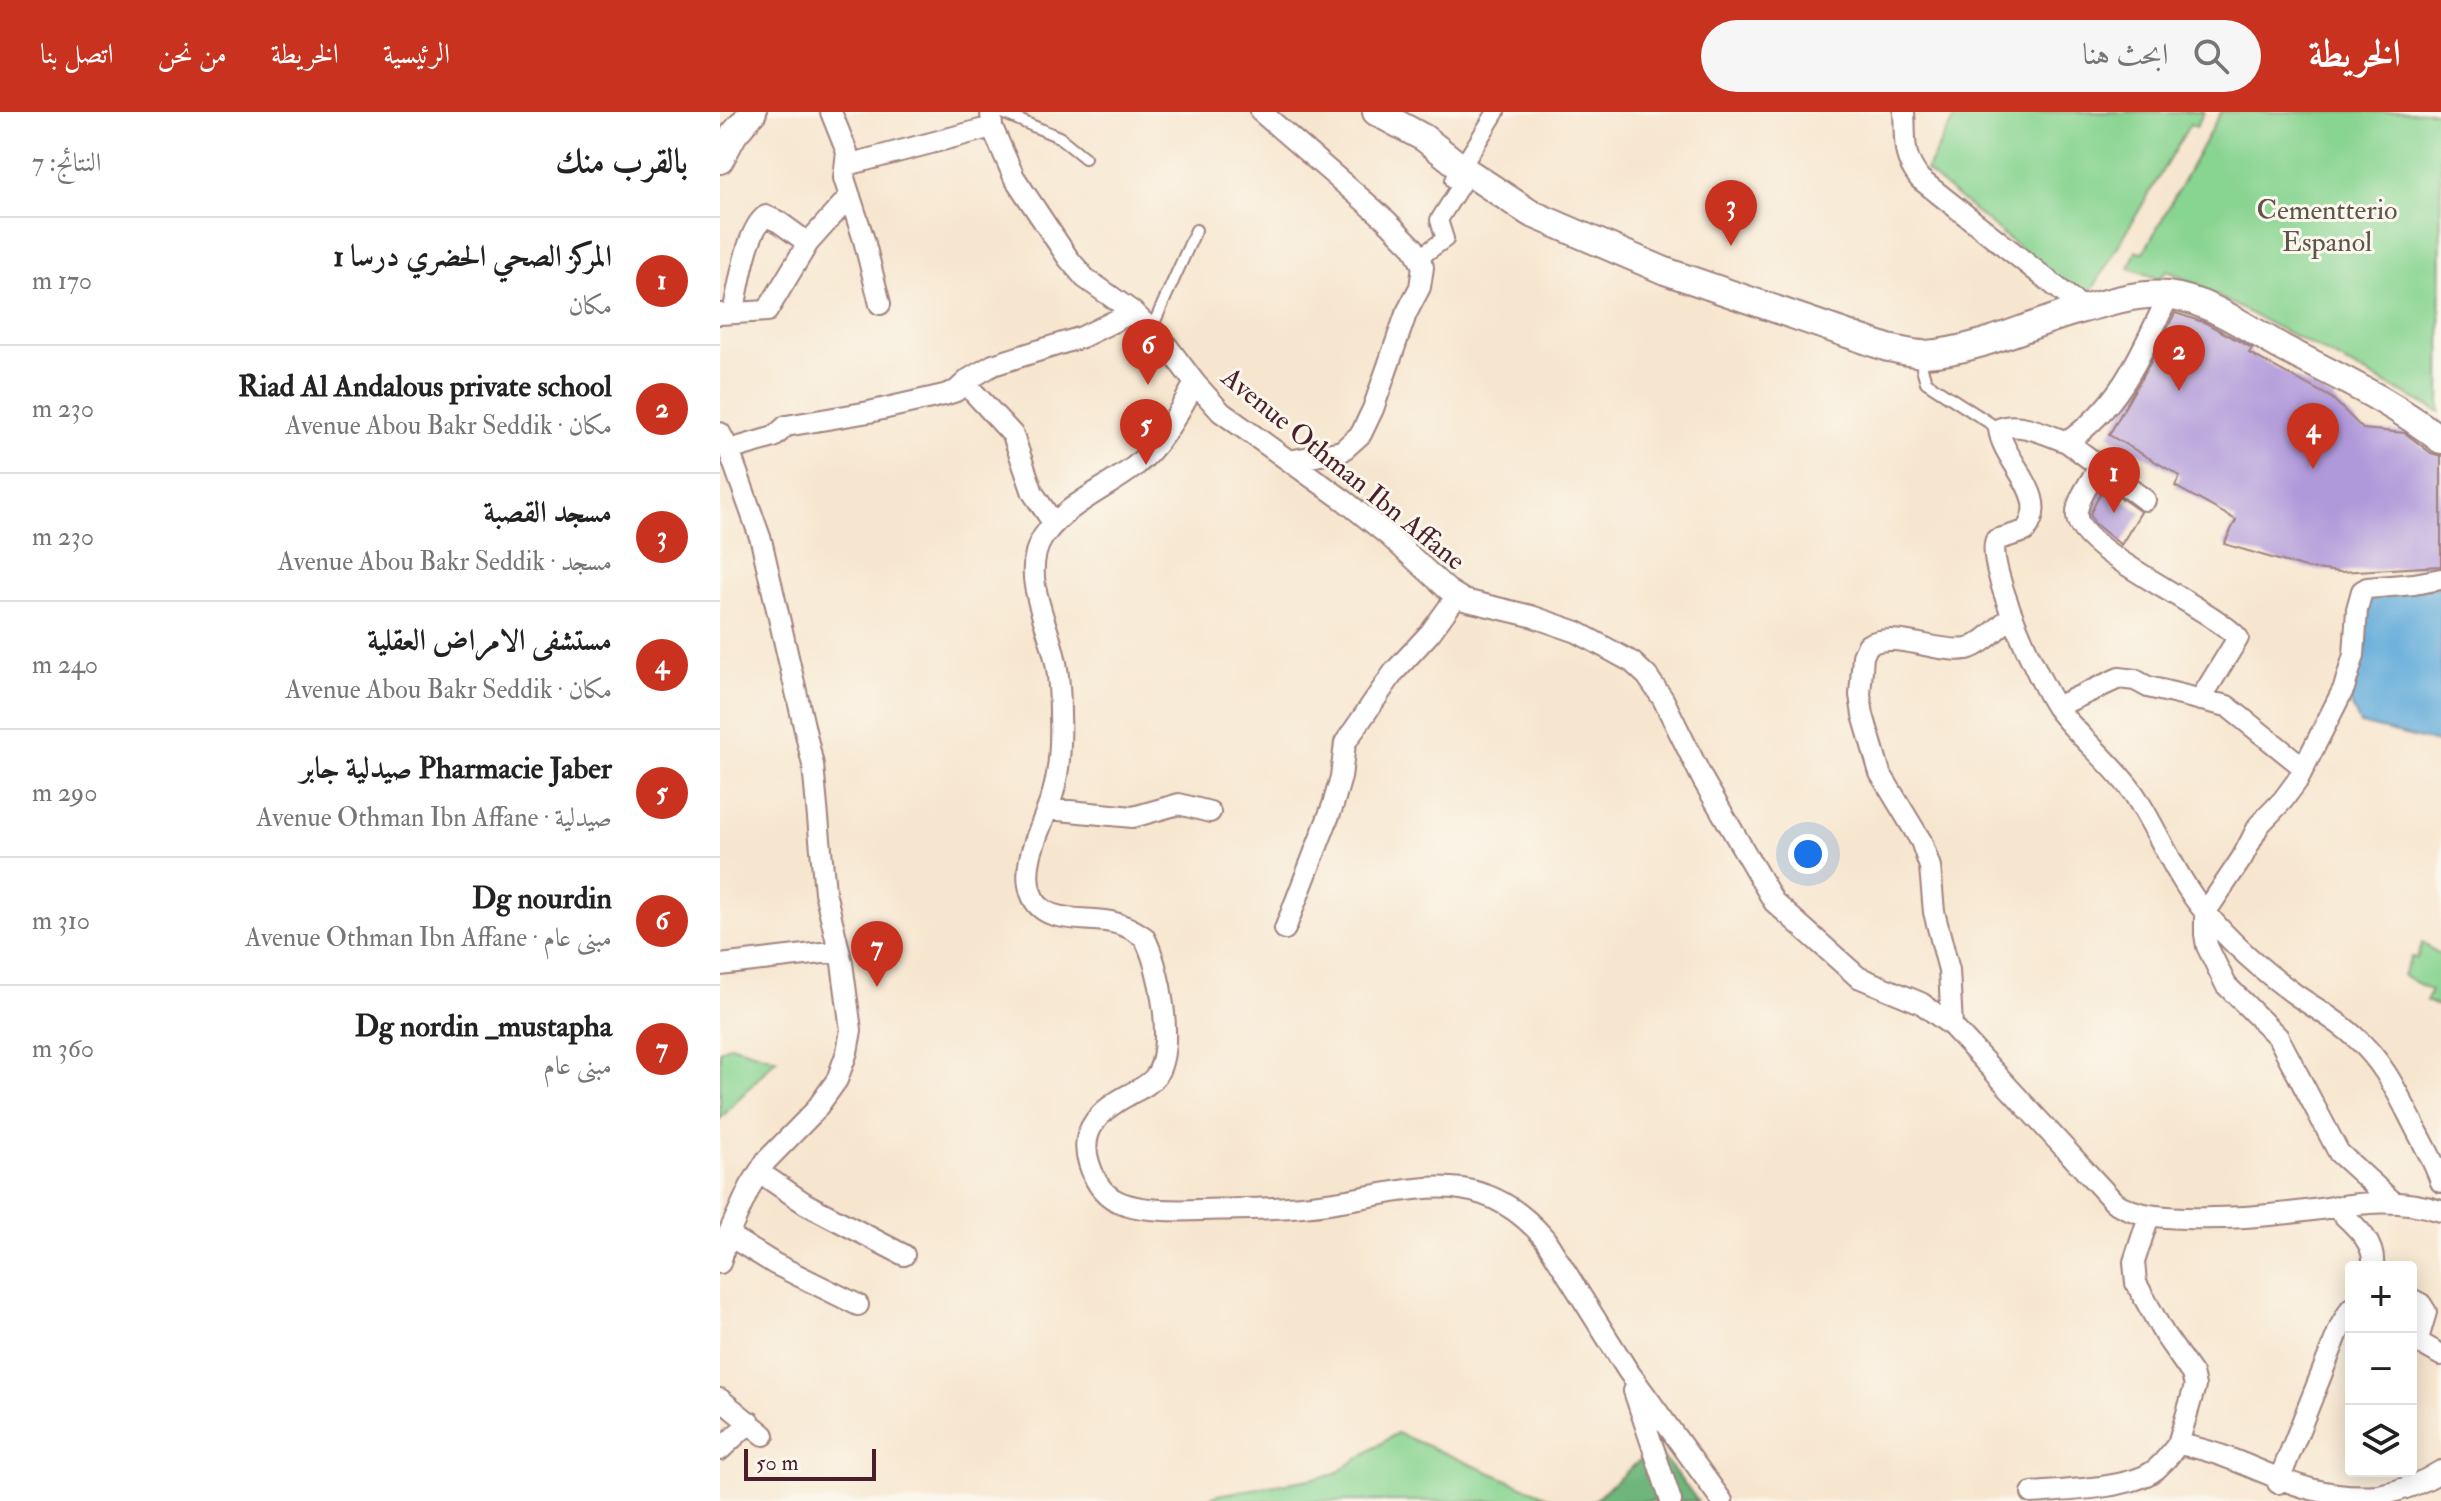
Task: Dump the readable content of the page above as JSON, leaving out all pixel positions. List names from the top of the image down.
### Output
{
  "streets": {
    "street": ["Avenue Othman Ibn Affane"]
  },
  "parks": ["Cementterio Espanol"],
  "scale_bar": "50 m",
  "page": {
    "header": "الخريطة",
    "search": "ابحث هنا",
    "nav": [
      "الرئيسية",
      "الخريطة",
      "من نحن",
      "اتصل بنا"
    ],
    "heading": ["بالقرب منك", "النتائج: 7"],
    "pins": [
      "3",
      "6",
      "2",
      "5",
      "4",
      "1",
      "7"
    ],
    "list": [
      {
        "mark": "1",
        "name": "المركز الصحي الحضري درسا 1",
        "note": "مكان",
        "value": "170 m"
      },
      {
        "mark": "2",
        "name": "Riad Al Andalous private school",
        "note": "مكان · Avenue Abou Bakr Seddik",
        "value": "230 m"
      },
      {
        "mark": "3",
        "name": "مسجد القصبة",
        "note": "مسجد · Avenue Abou Bakr Seddik",
        "value": "230 m"
      },
      {
        "mark": "4",
        "name": "مستشفى الامراض العقلية",
        "note": "مكان · Avenue Abou Bakr Seddik",
        "value": "240 m"
      },
      {
        "mark": "5",
        "name": "Pharmacie Jaber صيدلية جابر",
        "note": "صيدلية · Avenue Othman Ibn Affane",
        "value": "290 m"
      },
      {
        "mark": "6",
        "name": "Dg nourdin",
        "note": "مبنى عام · Avenue Othman Ibn Affane",
        "value": "310 m"
      },
      {
        "mark": "7",
        "name": "Dg nordin _mustapha",
        "note": "مبنى عام",
        "value": "360 m"
      }
    ],
    "map_buttons": ["+", "−"],
    "scale": "50 m"
  }
}
